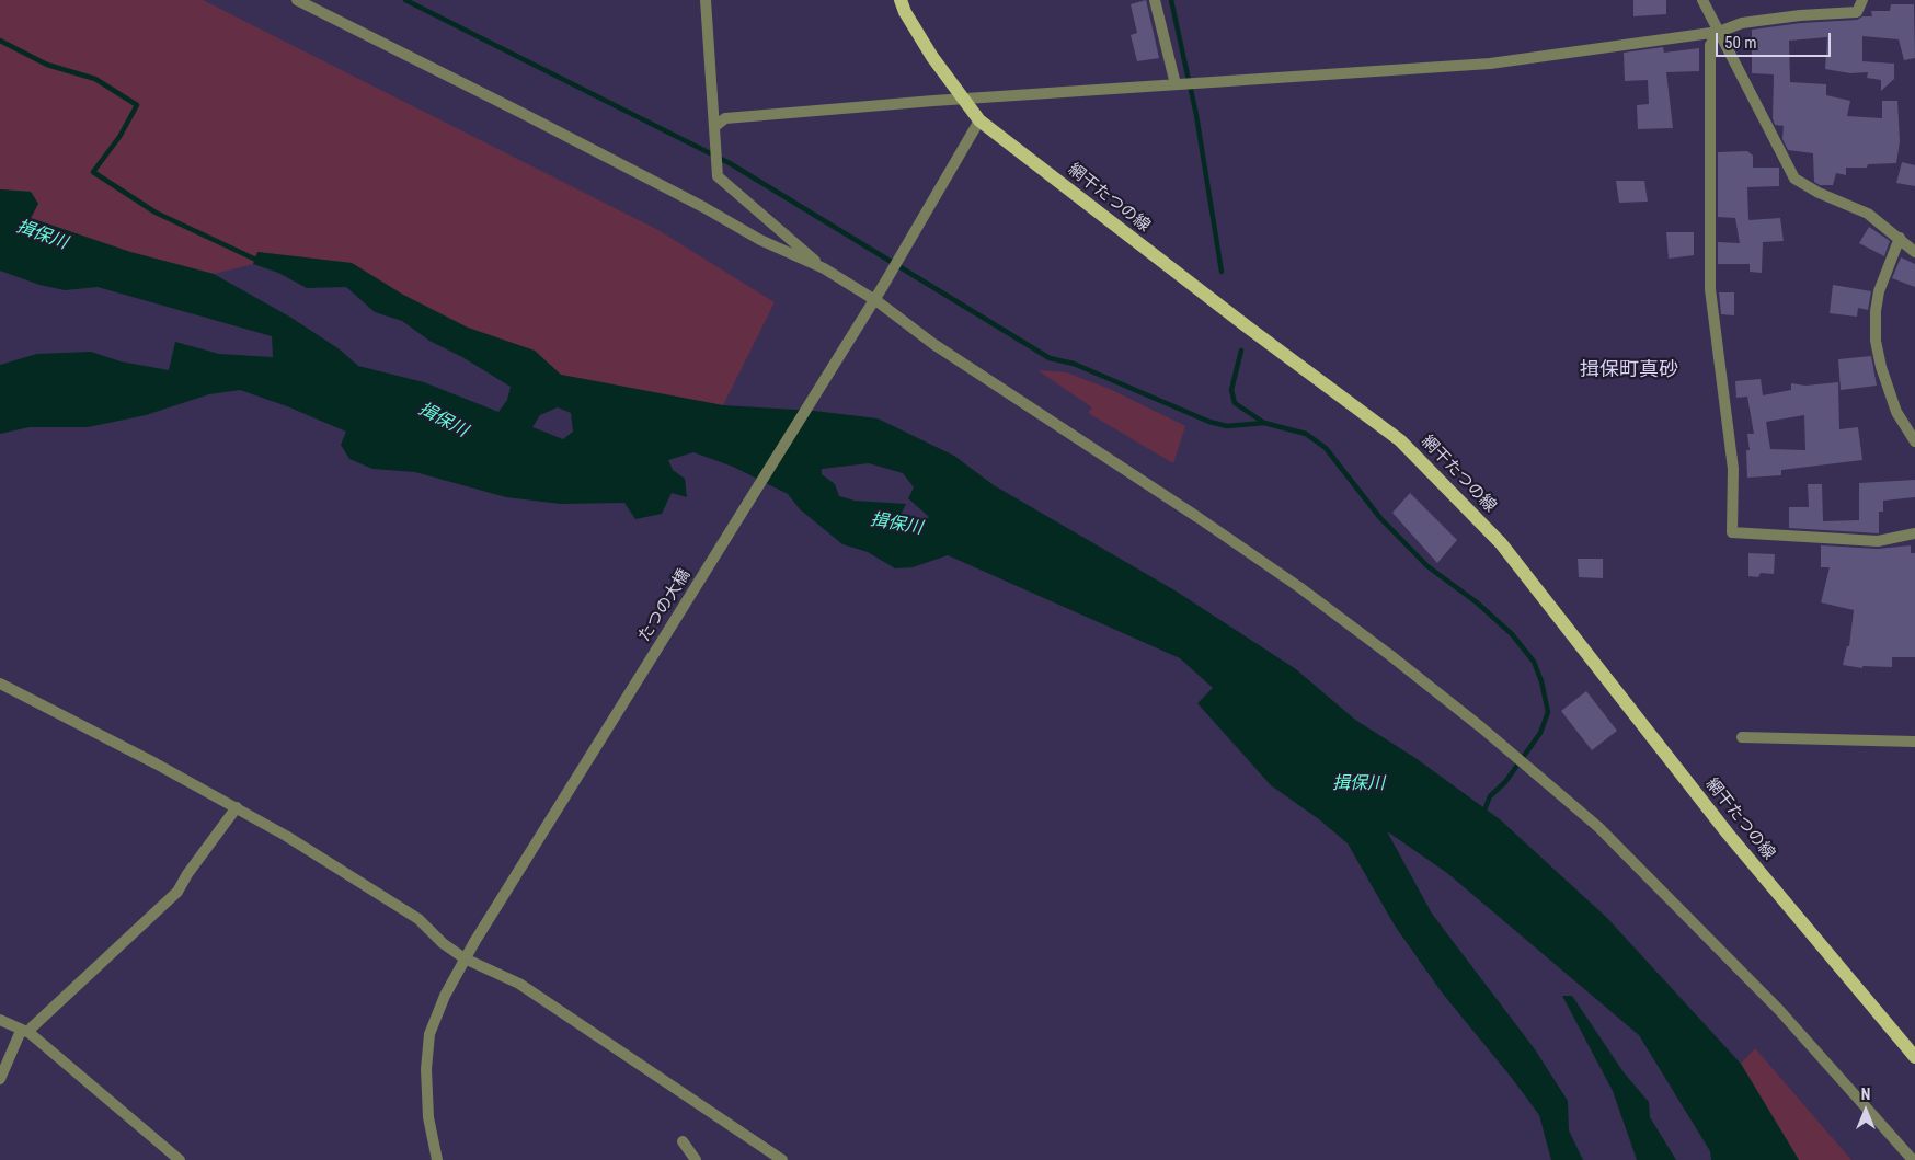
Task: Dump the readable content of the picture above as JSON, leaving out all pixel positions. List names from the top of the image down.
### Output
{
  "streets": {
    "main road": ["網干たつの線"],
    "street": ["たつの大橋"]
  },
  "crossings": [
    ["網干たつの線", "たつの大橋"]
  ],
  "districts": ["揖保町真砂"],
  "water": ["揖保川"],
  "scale_bar": "50 m",
  "north": "top"
}
